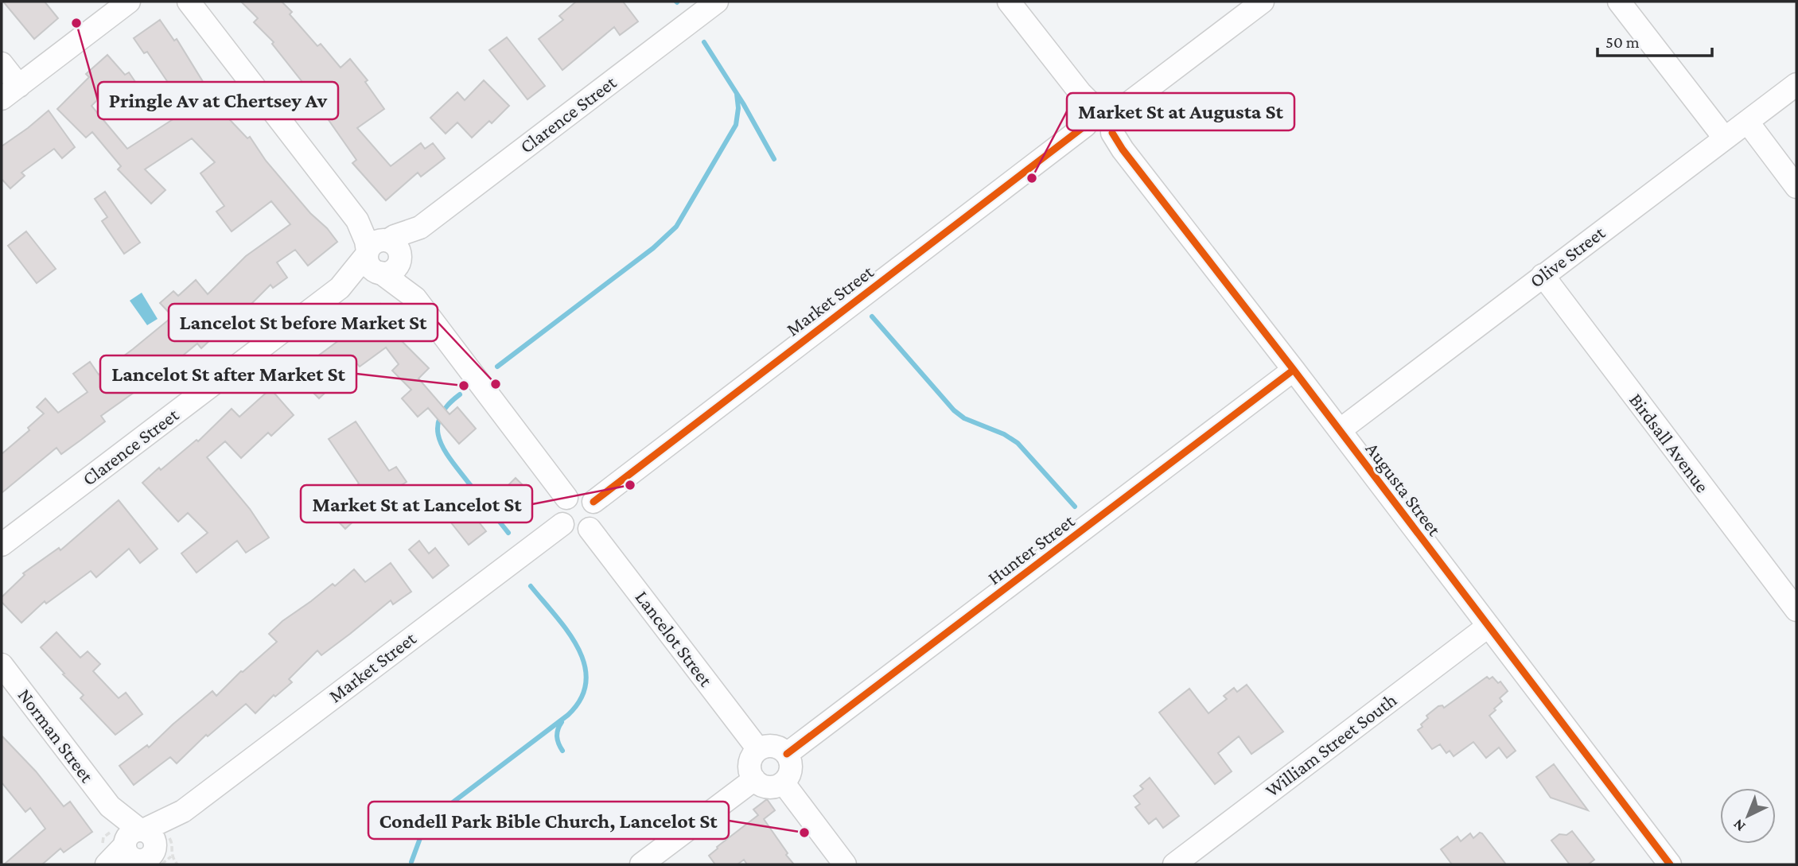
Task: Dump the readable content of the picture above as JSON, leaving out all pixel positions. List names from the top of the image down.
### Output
{
  "streets": {
    "street": [
      "Clarence Street",
      "Olive Street",
      "Market Street",
      "Birdsall Avenue",
      "Augusta Street",
      "Hunter Street",
      "Lancelot Street",
      "Norman Street",
      "William Street South"
    ]
  },
  "crossings": [
    ["Olive Street", "Birdsall Avenue"],
    ["Olive Street", "Augusta Street"],
    ["Market Street", "Augusta Street"],
    ["Market Street", "Lancelot Street"],
    ["Market Street", "Norman Street"],
    ["Augusta Street", "Hunter Street"],
    ["Augusta Street", "William Street South"],
    ["Hunter Street", "Lancelot Street"]
  ],
  "places": [
    "Pringle Av at Chertsey Av",
    "Market St at Augusta St",
    "Lancelot St before Market St",
    "Lancelot St after Market St",
    "Market St at Lancelot St",
    "Condell Park Bible Church, Lancelot St"
  ],
  "scale_bar": "50 m",
  "north": "bottom left"
}
